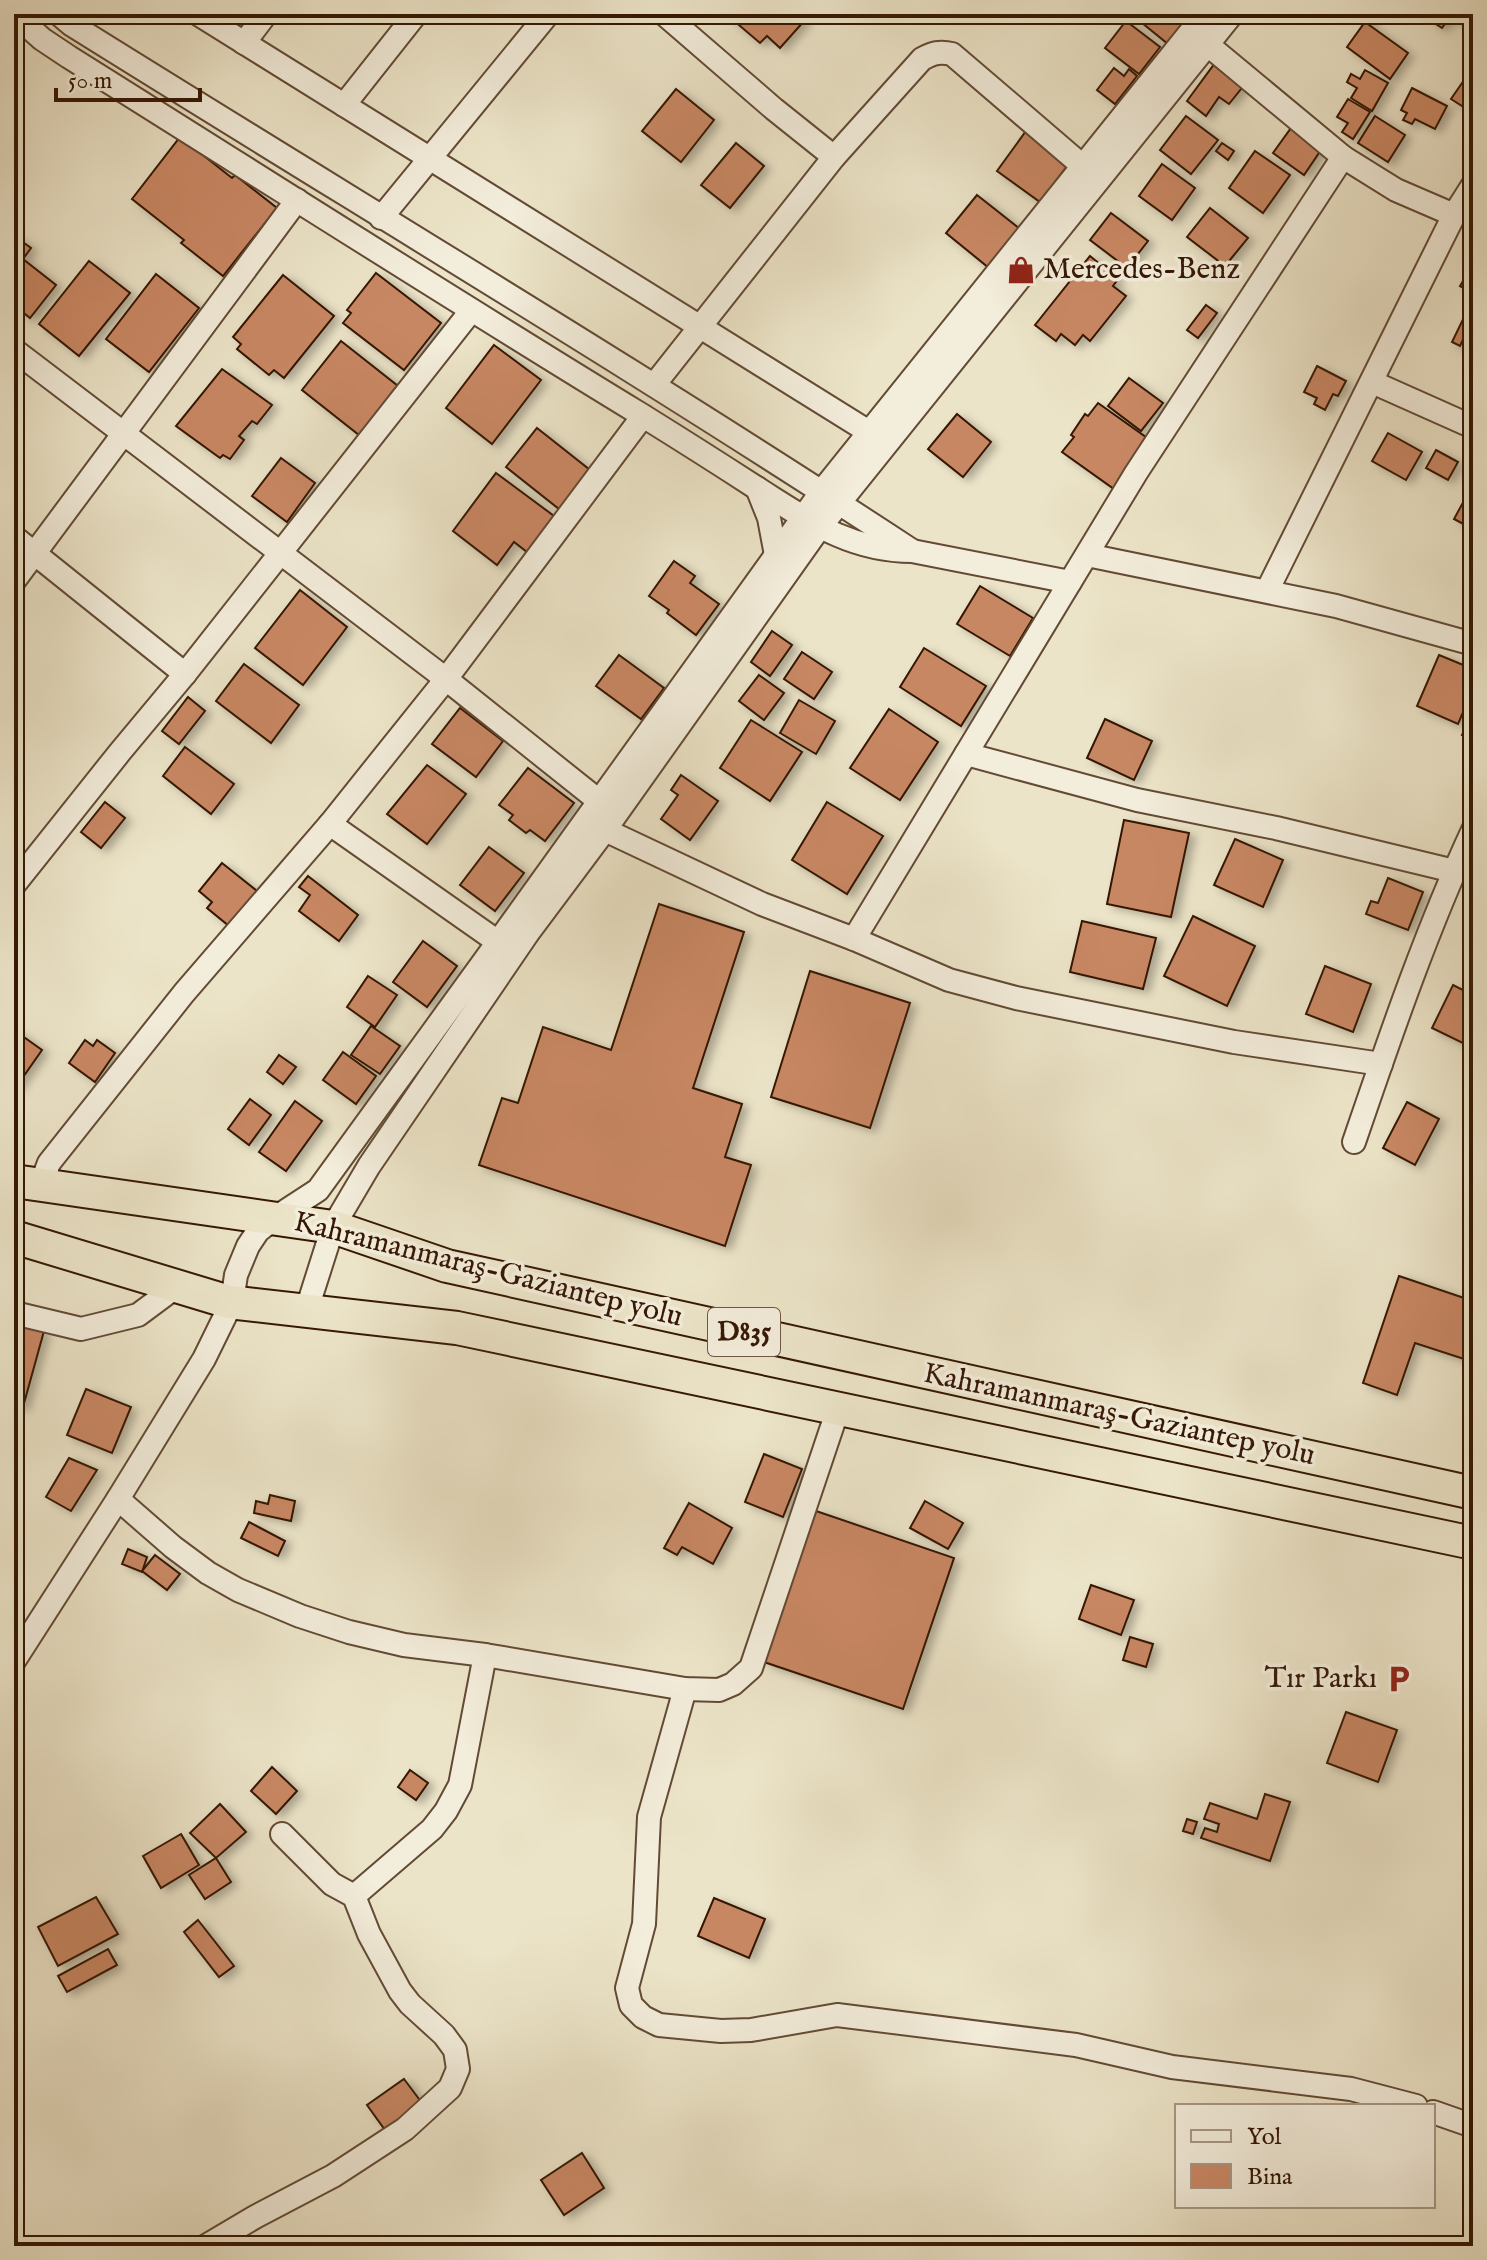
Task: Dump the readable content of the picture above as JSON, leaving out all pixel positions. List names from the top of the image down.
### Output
{
  "streets": {
    "highway": ["Kahramanmaraş-Gaziantep yolu", "D835"]
  },
  "places": {
    "shop": ["Mercedes-Benz"],
    "parking": ["Tır Parkı"]
  },
  "legend": ["Yol", "Bina"],
  "scale_bar": "50 m"
}
